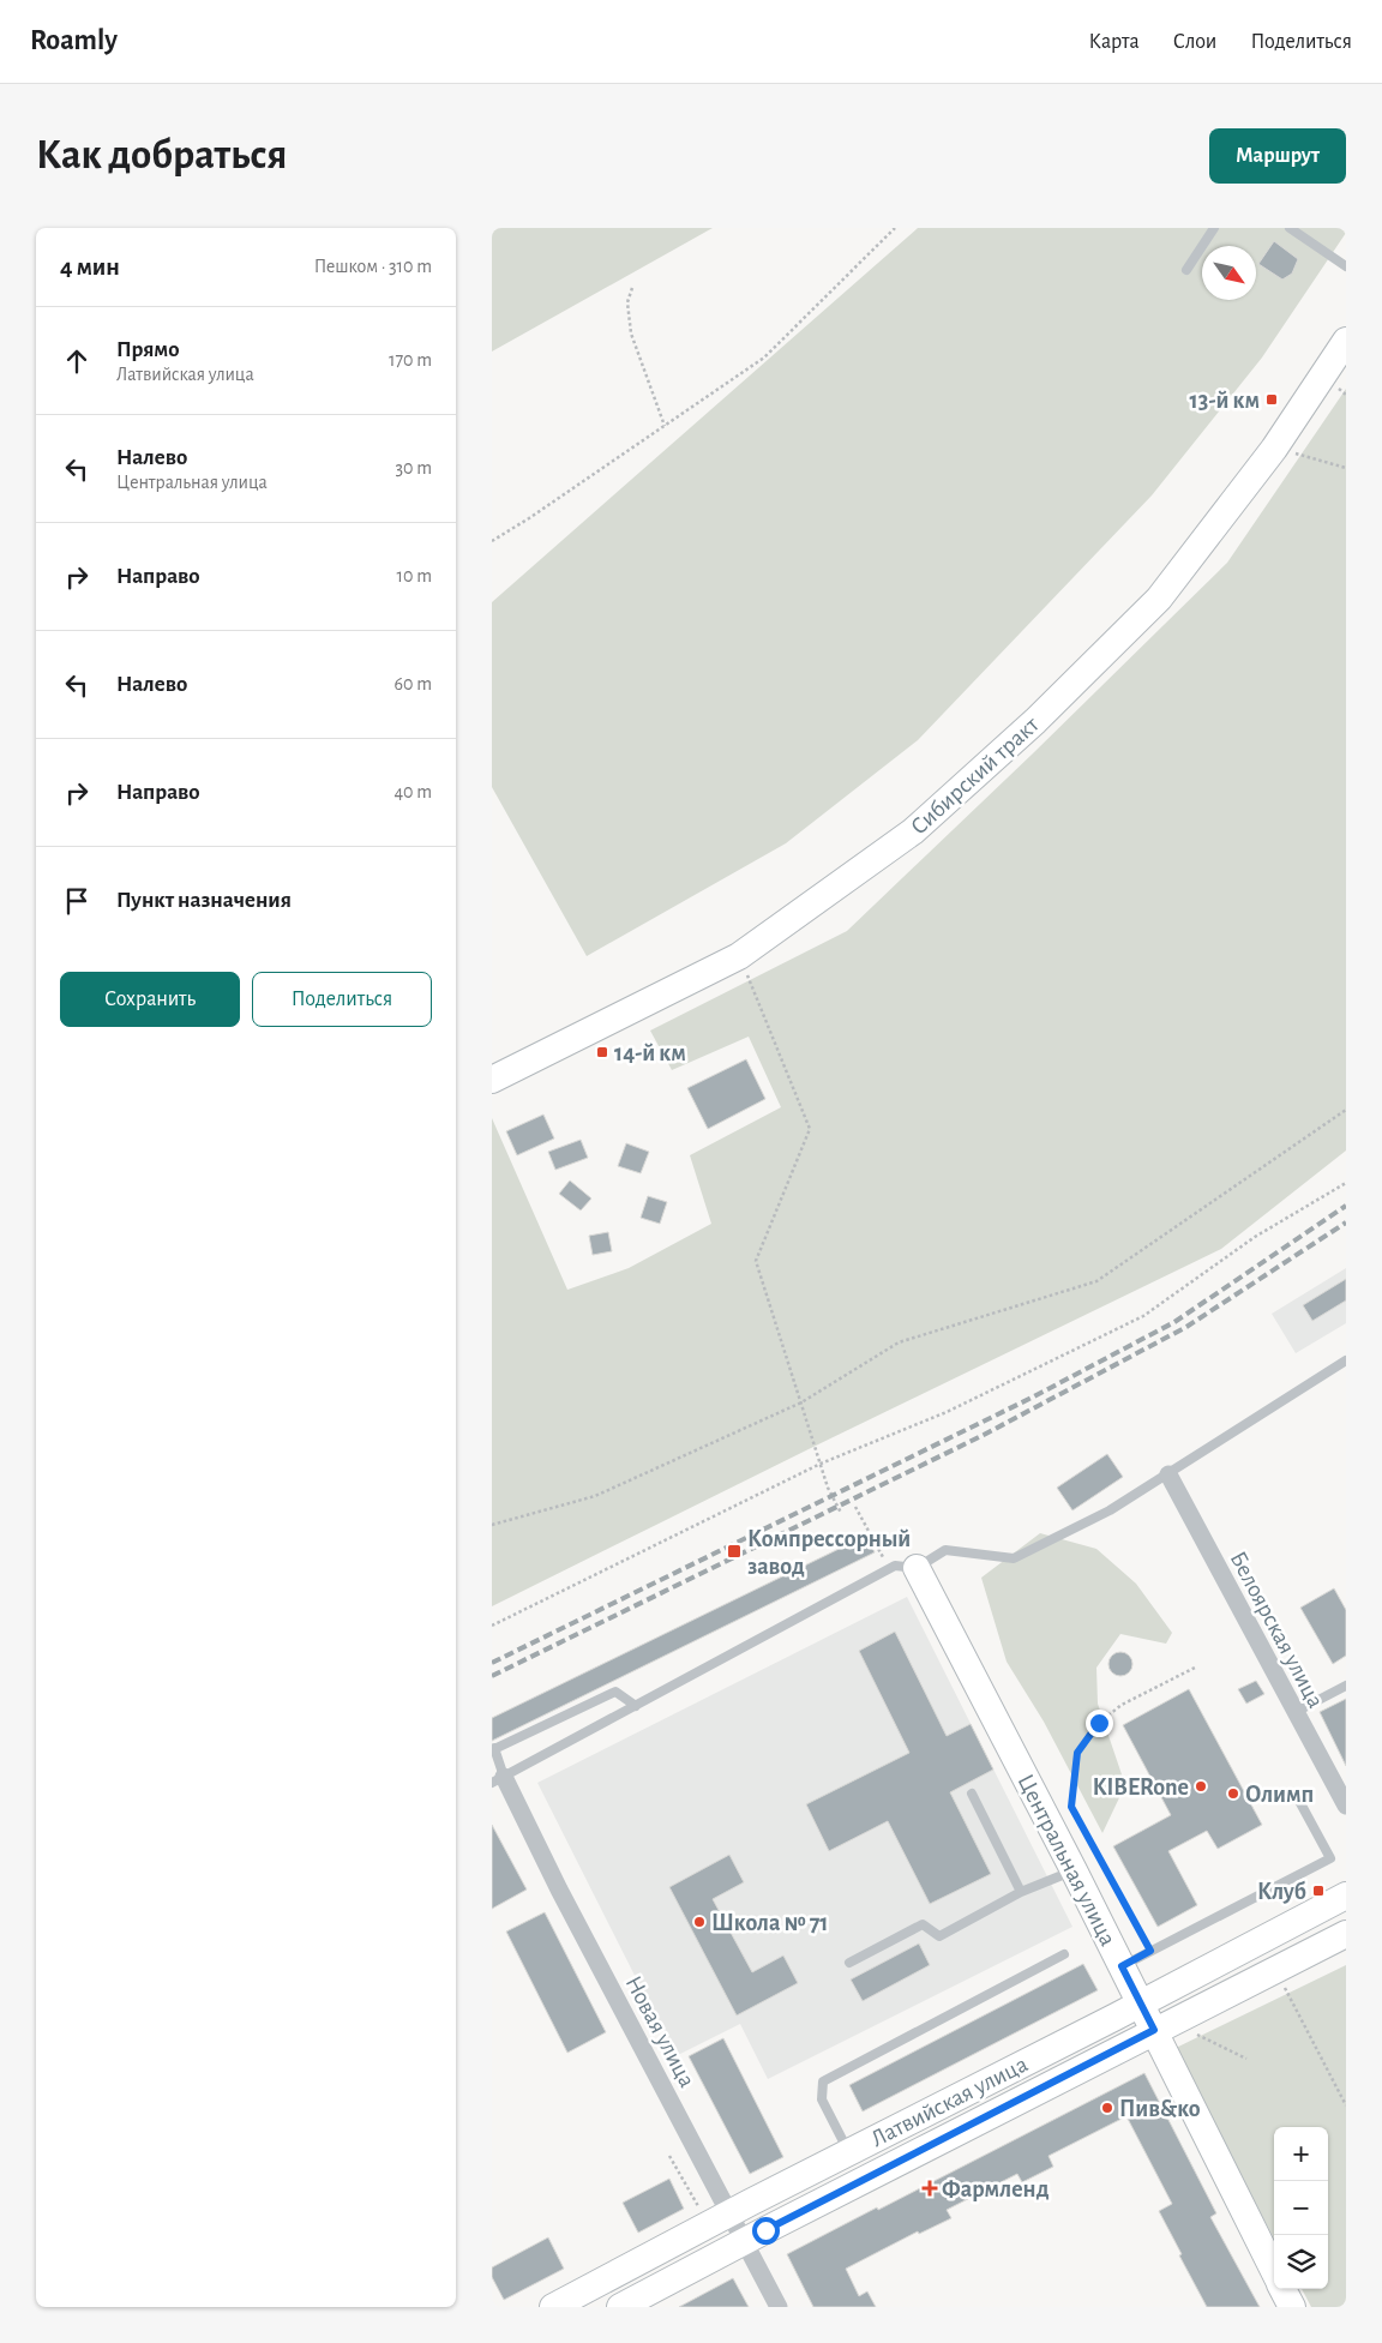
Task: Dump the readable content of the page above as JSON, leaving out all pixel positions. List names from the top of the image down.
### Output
{
  "streets": {
    "street": [
      "Сибирский тракт",
      "Белоярская улица",
      "Центральная улица",
      "Новая улица",
      "Латвийская улица"
    ]
  },
  "crossings": [
    ["Центральная улица", "Латвийская улица"],
    ["Новая улица", "Латвийская улица"]
  ],
  "places": {
    "transit": [
      "13-й км",
      "14-й км",
      "Компрессорный завод",
      "Клуб"
    ],
    "other": [
      "KIBERone",
      "Олимп",
      "Школа № 71",
      "Пив&ко"
    ],
    "health": ["Фармленд"]
  },
  "north": "bottom right",
  "page": {
    "header": "Roamly",
    "nav": ["Карта", "Слои", "Поделиться"],
    "buttons": [
      "Маршрут",
      ["Сохранить", "Поделиться"]
    ],
    "title": "Как добраться",
    "heading": ["4 мин", "Пешком · 310 m"],
    "list": [
      ["Прямо", "Латвийская улица", "170 m"],
      ["Налево", "Центральная улица", "30 m"],
      ["Направо", "10 m"],
      ["Налево", "60 m"],
      ["Направо", "40 m"],
      "Пункт назначения"
    ],
    "map_buttons": ["+", "−"]
  }
}
